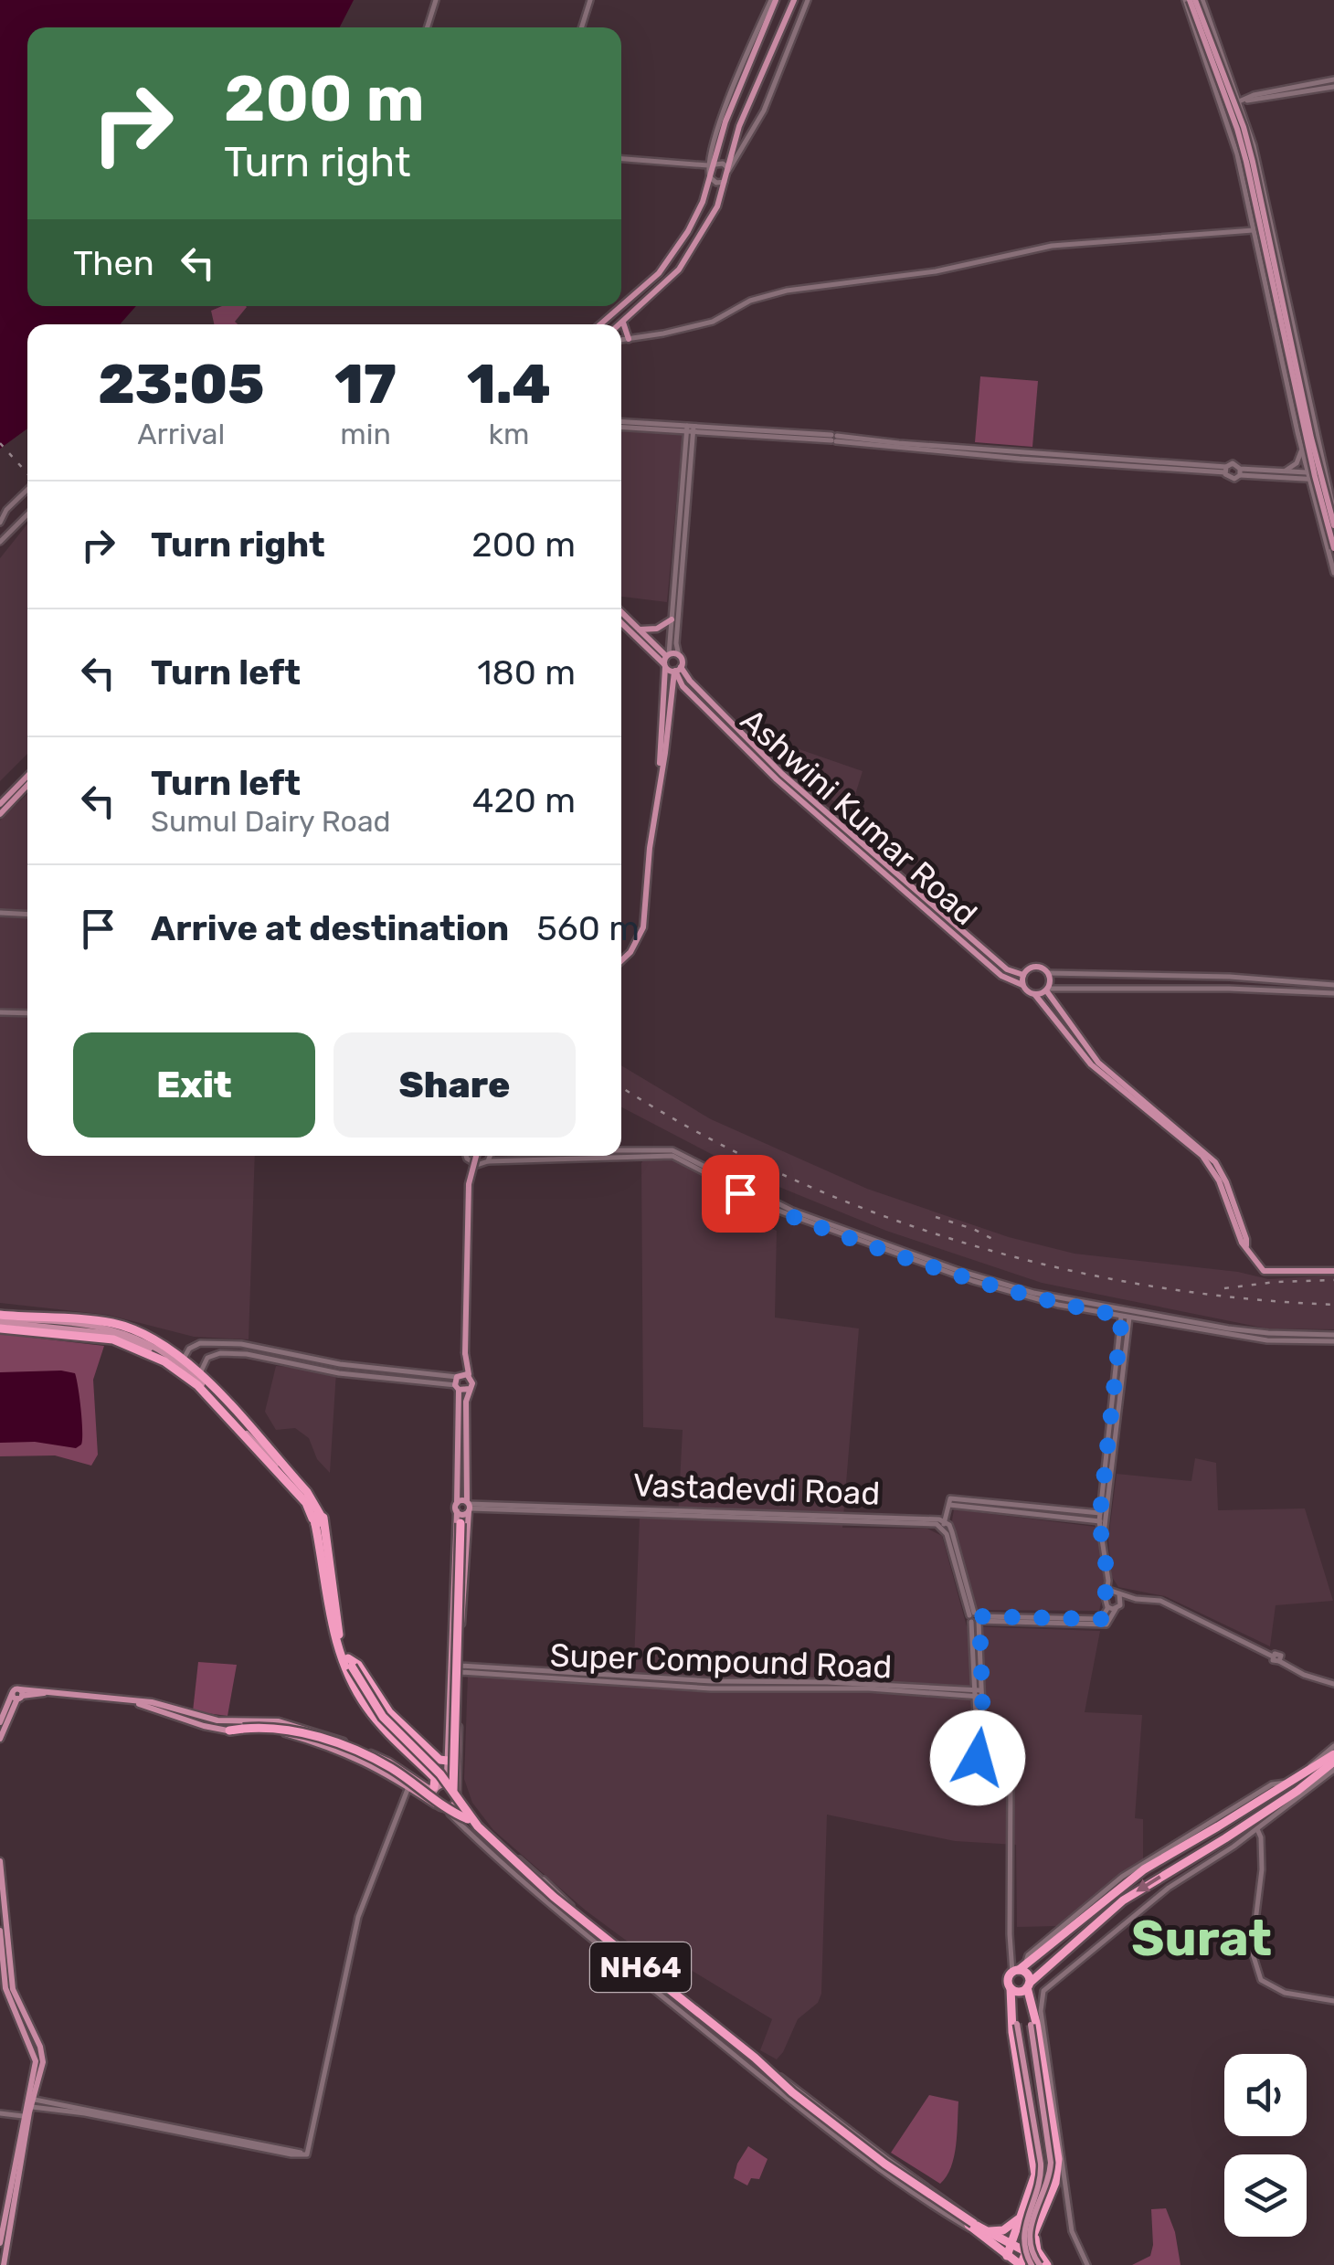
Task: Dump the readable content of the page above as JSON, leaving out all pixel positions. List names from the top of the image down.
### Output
{
  "streets": {
    "highway": ["NH64"],
    "main road": ["Ashwini Kumar Road"],
    "street": ["Vastadevdi Road", "Super Compound Road"]
  },
  "districts": ["Surat"],
  "page": {
    "turn": ["200 m", "Turn right"],
    "then": "Then",
    "eta": [
      "23:05",
      "Arrival",
      "17",
      "min",
      "1.4",
      "km"
    ],
    "list": [
      {
        "name": "Turn right",
        "value": "200 m"
      },
      {
        "name": "Turn left",
        "value": "180 m"
      },
      {
        "name": "Turn left",
        "note": "Sumul Dairy Road",
        "value": "420 m"
      },
      {
        "name": "Arrive at destination",
        "value": "560 m"
      }
    ],
    "buttons": ["Exit", "Share"]
  }
}
